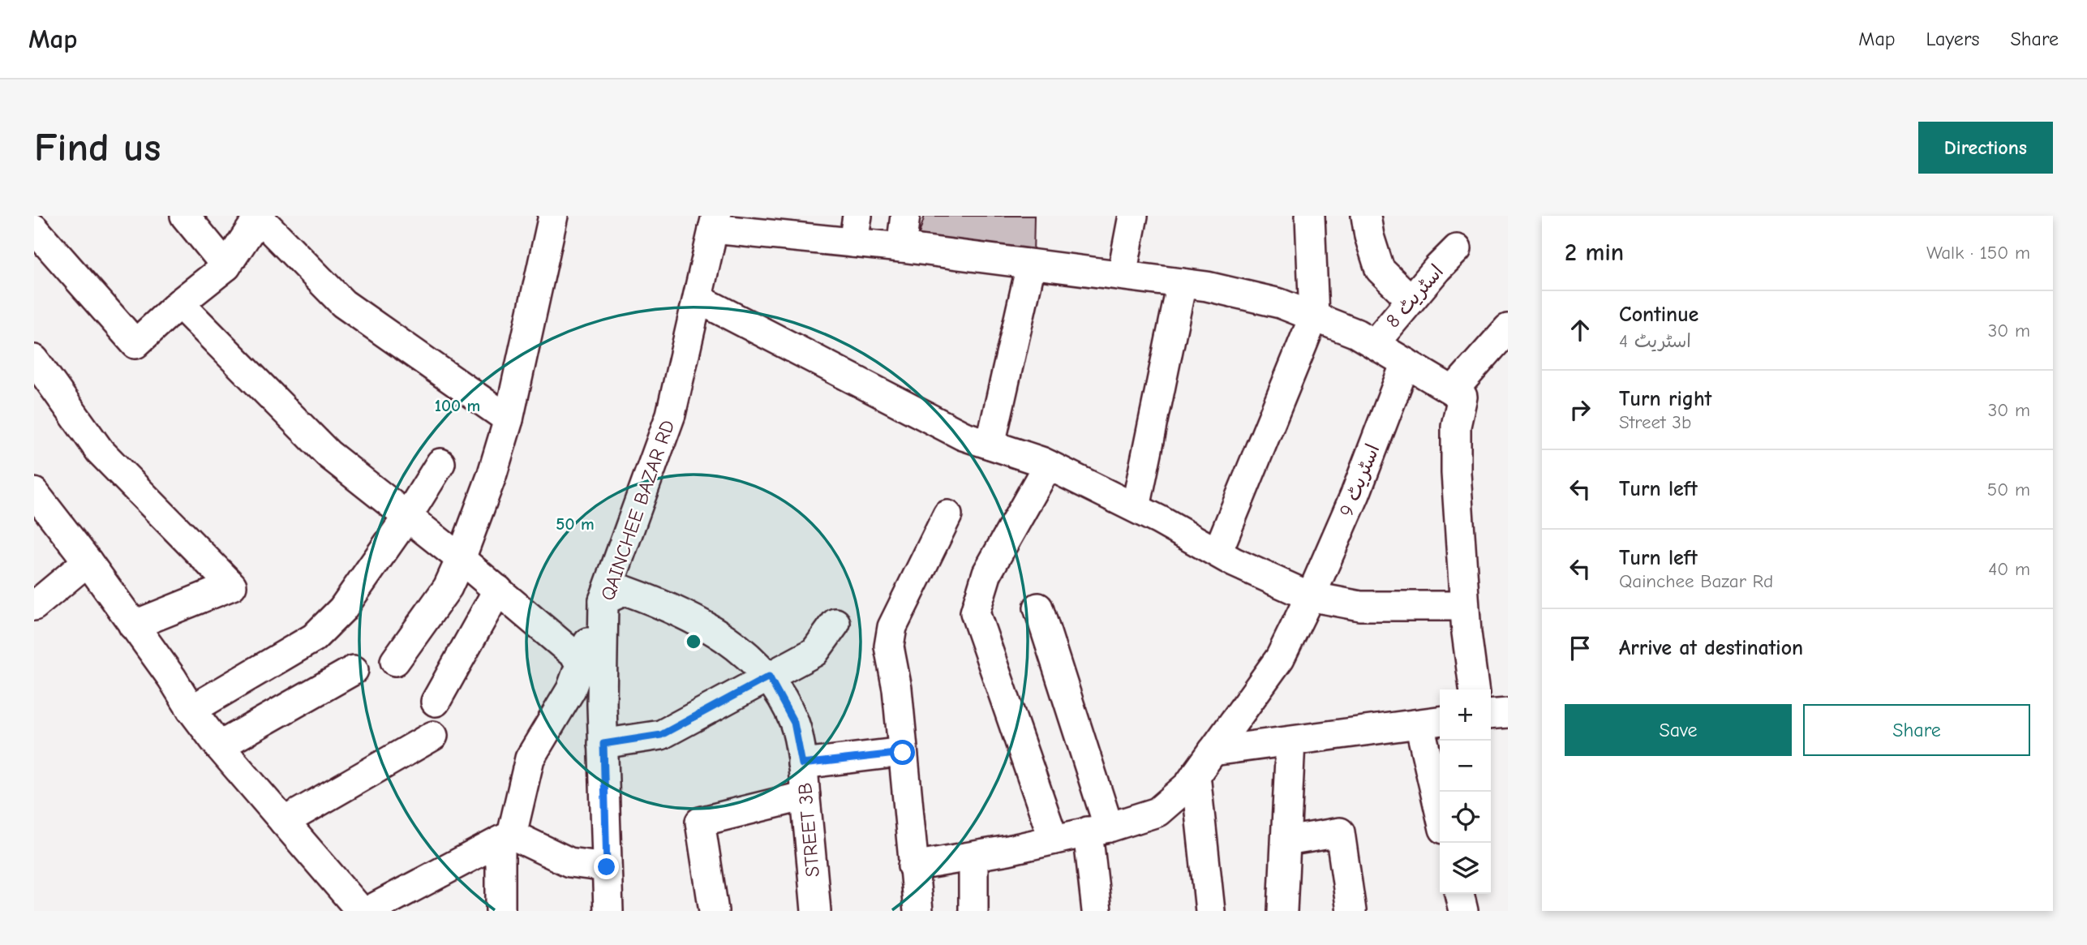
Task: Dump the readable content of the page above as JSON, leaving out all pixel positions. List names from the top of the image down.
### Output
{
  "streets": {
    "street": [
      "اسٹریٹ 8",
      "اسٹریٹ 9",
      "QAINCHEE BAZAR RD",
      "STREET 3B"
    ]
  },
  "crossings": [
    ["QAINCHEE BAZAR RD", "STREET 3B"]
  ],
  "page": {
    "header": "Map",
    "nav": ["Map", "Layers", "Share"],
    "buttons": [
      "Directions",
      ["Save", "Share"]
    ],
    "title": "Find us",
    "heading": ["2 min", "Walk · 150 m"],
    "list": [
      ["Continue", "اسٹریٹ 4", "30 m"],
      ["Turn right", "Street 3b", "30 m"],
      ["Turn left", "50 m"],
      ["Turn left", "Qainchee Bazar Rd", "40 m"],
      "Arrive at destination"
    ],
    "map_buttons": ["+", "−"]
  },
  "rings": ["100 m", "50 m"]
}
